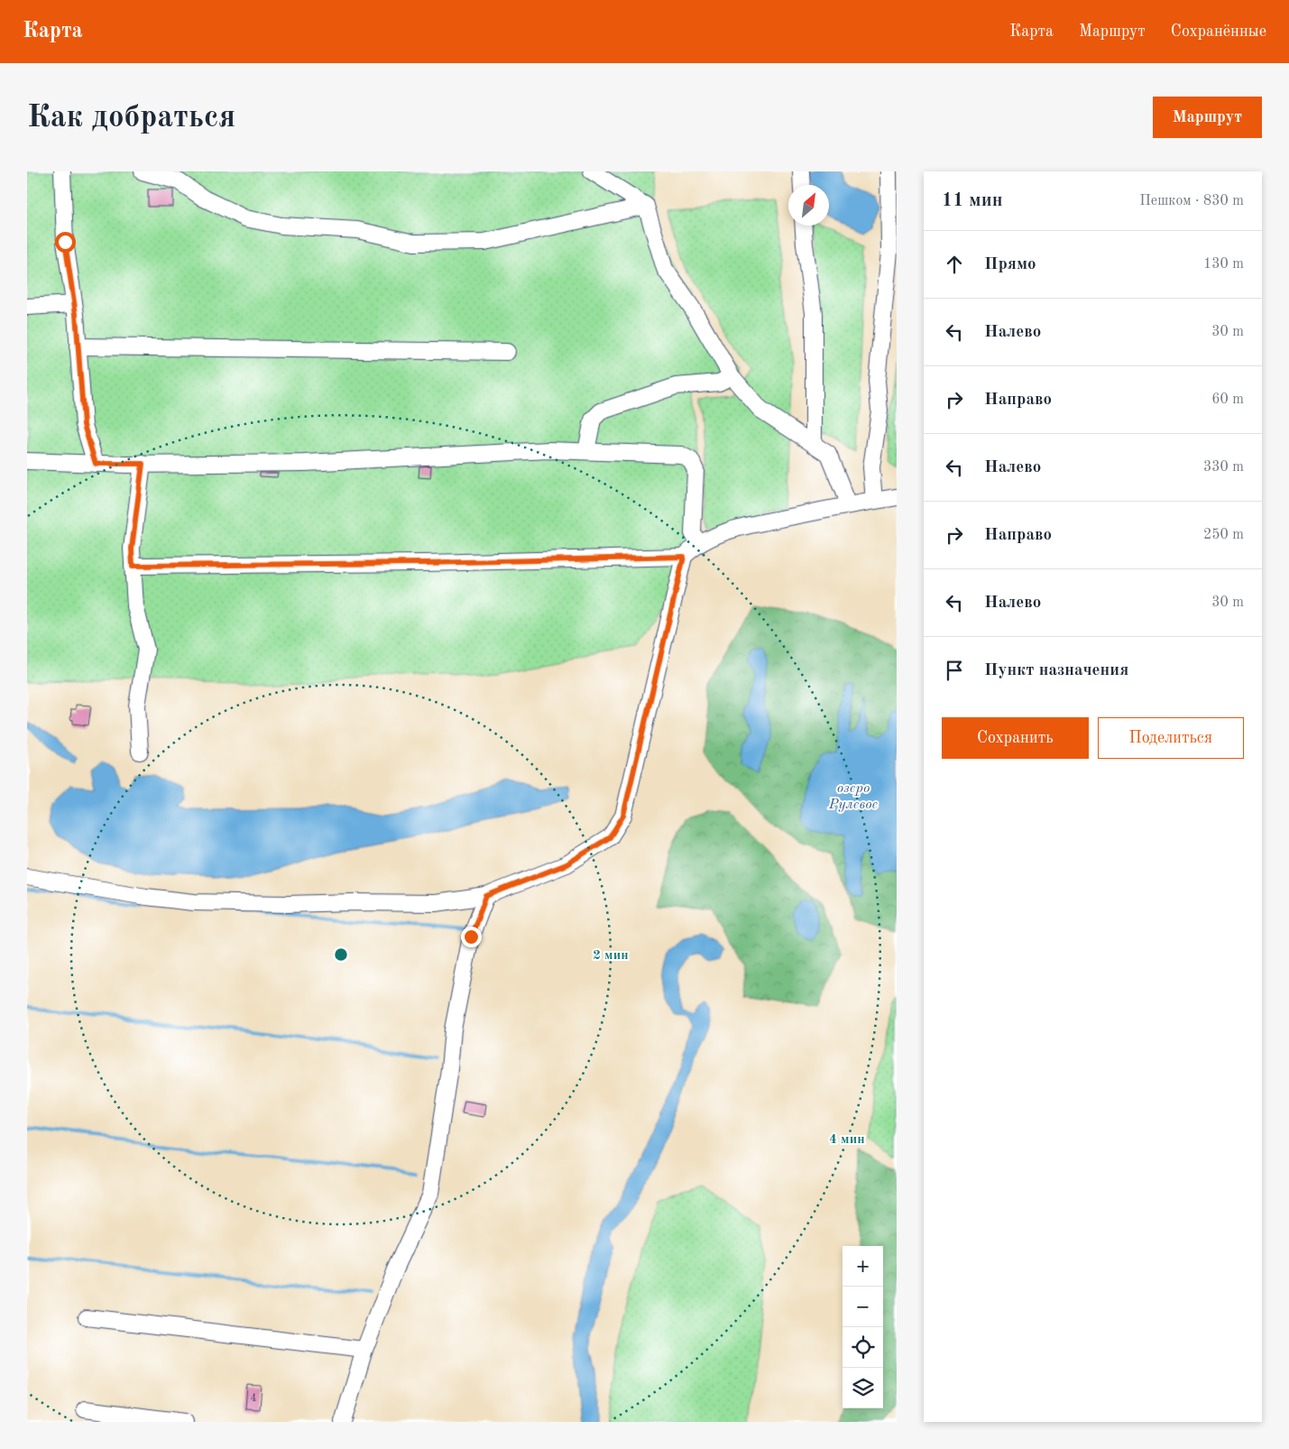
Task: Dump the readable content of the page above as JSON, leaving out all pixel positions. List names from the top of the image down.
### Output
{
  "water": ["озеро Рулевое"],
  "house_numbers": ["4"],
  "north": "top right",
  "page": {
    "header": "Карта",
    "nav": ["Карта", "Маршрут", "Сохранённые"],
    "buttons": [
      "Маршрут",
      ["Сохранить", "Поделиться"]
    ],
    "title": "Как добраться",
    "heading": ["11 мин", "Пешком · 830 m"],
    "list": [
      ["Прямо", "130 m"],
      ["Налево", "30 m"],
      ["Направо", "60 m"],
      ["Налево", "330 m"],
      ["Направо", "250 m"],
      ["Налево", "30 m"],
      "Пункт назначения"
    ],
    "map_buttons": ["+", "−"]
  },
  "rings": ["2 мин", "4 мин"]
}
